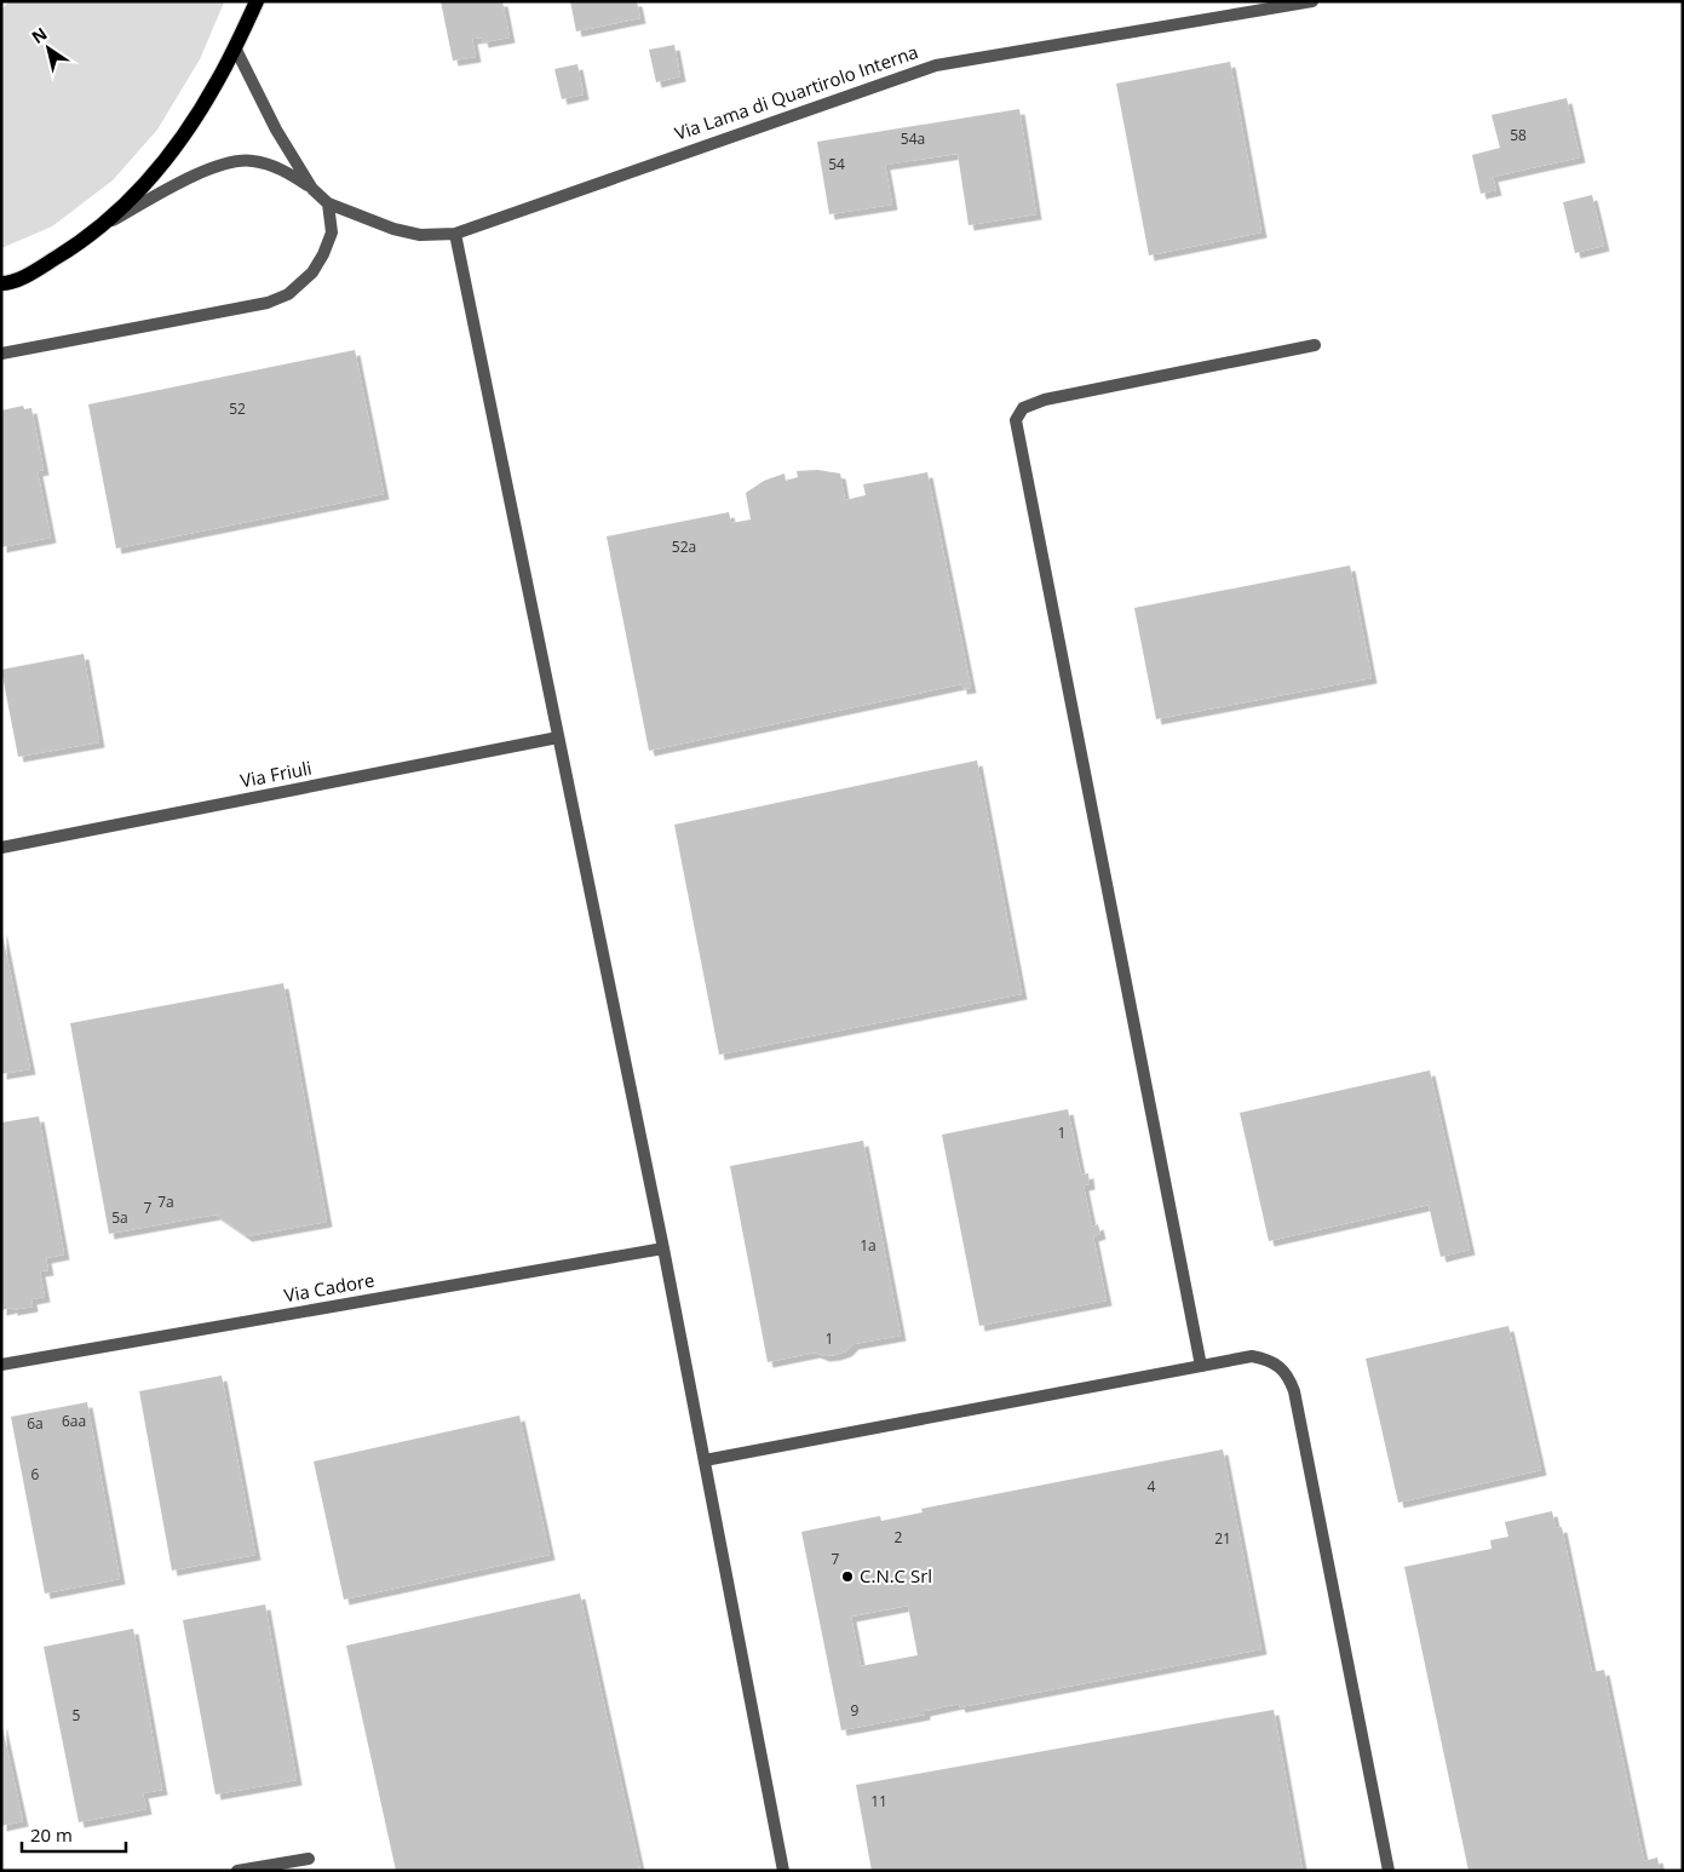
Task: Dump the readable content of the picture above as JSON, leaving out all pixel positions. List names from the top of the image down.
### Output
{
  "streets": {
    "street": ["Via Lama di Quartirolo Interna", "Via Friuli", "Via Cadore"]
  },
  "places": ["C.N.C Srl"],
  "house_numbers": [
    "58",
    "54a",
    "54",
    "52",
    "52a",
    "1",
    "7a",
    "7",
    "5a",
    "1a",
    "1",
    "6aa",
    "6a",
    "6",
    "4",
    "2",
    "21",
    "7",
    "9",
    "5",
    "11"
  ],
  "scale_bar": "20 m",
  "north": "top left"
}
